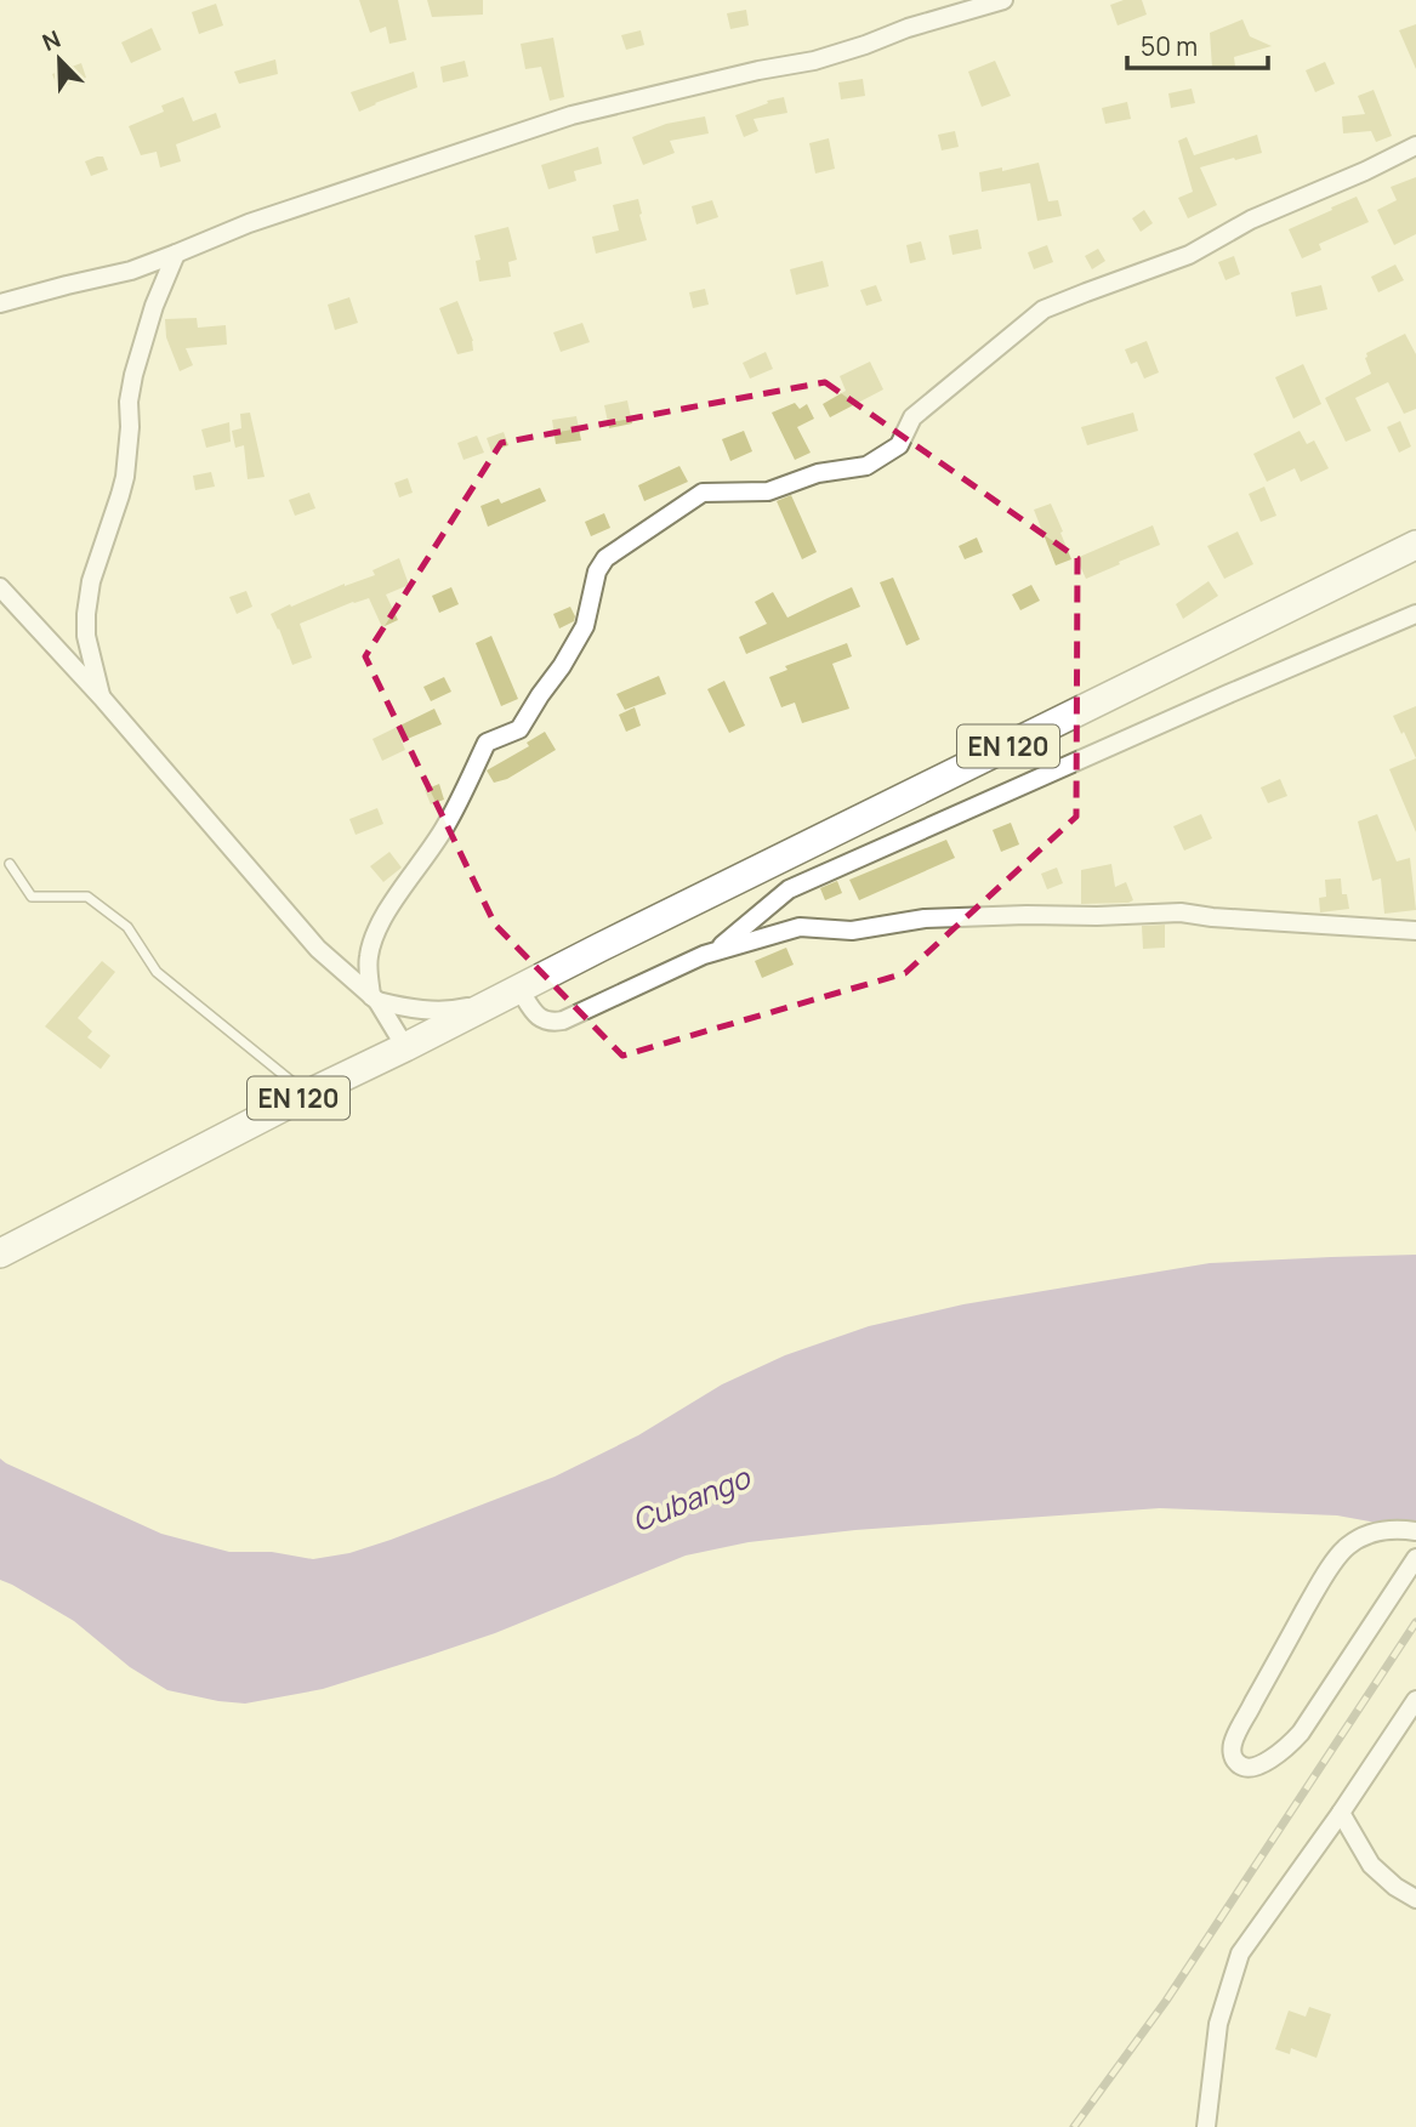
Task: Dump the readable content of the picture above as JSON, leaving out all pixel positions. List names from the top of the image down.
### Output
{
  "streets": {
    "main road": ["EN 120"]
  },
  "water": ["Cubango"],
  "scale_bar": "50 m",
  "north": "top left"
}
